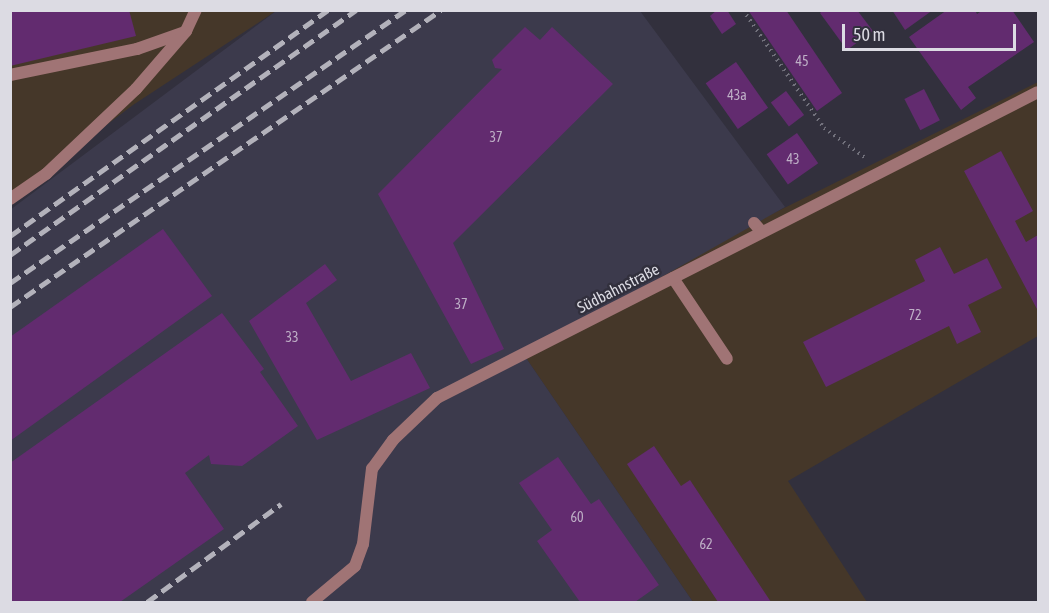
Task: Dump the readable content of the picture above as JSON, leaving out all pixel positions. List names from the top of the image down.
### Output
{
  "streets": {
    "street": ["Südbahnstraße"]
  },
  "house_numbers": [
    "45",
    "43a",
    "37",
    "43",
    "37",
    "72",
    "33",
    "60",
    "62"
  ],
  "scale_bar": "50 m"
}
